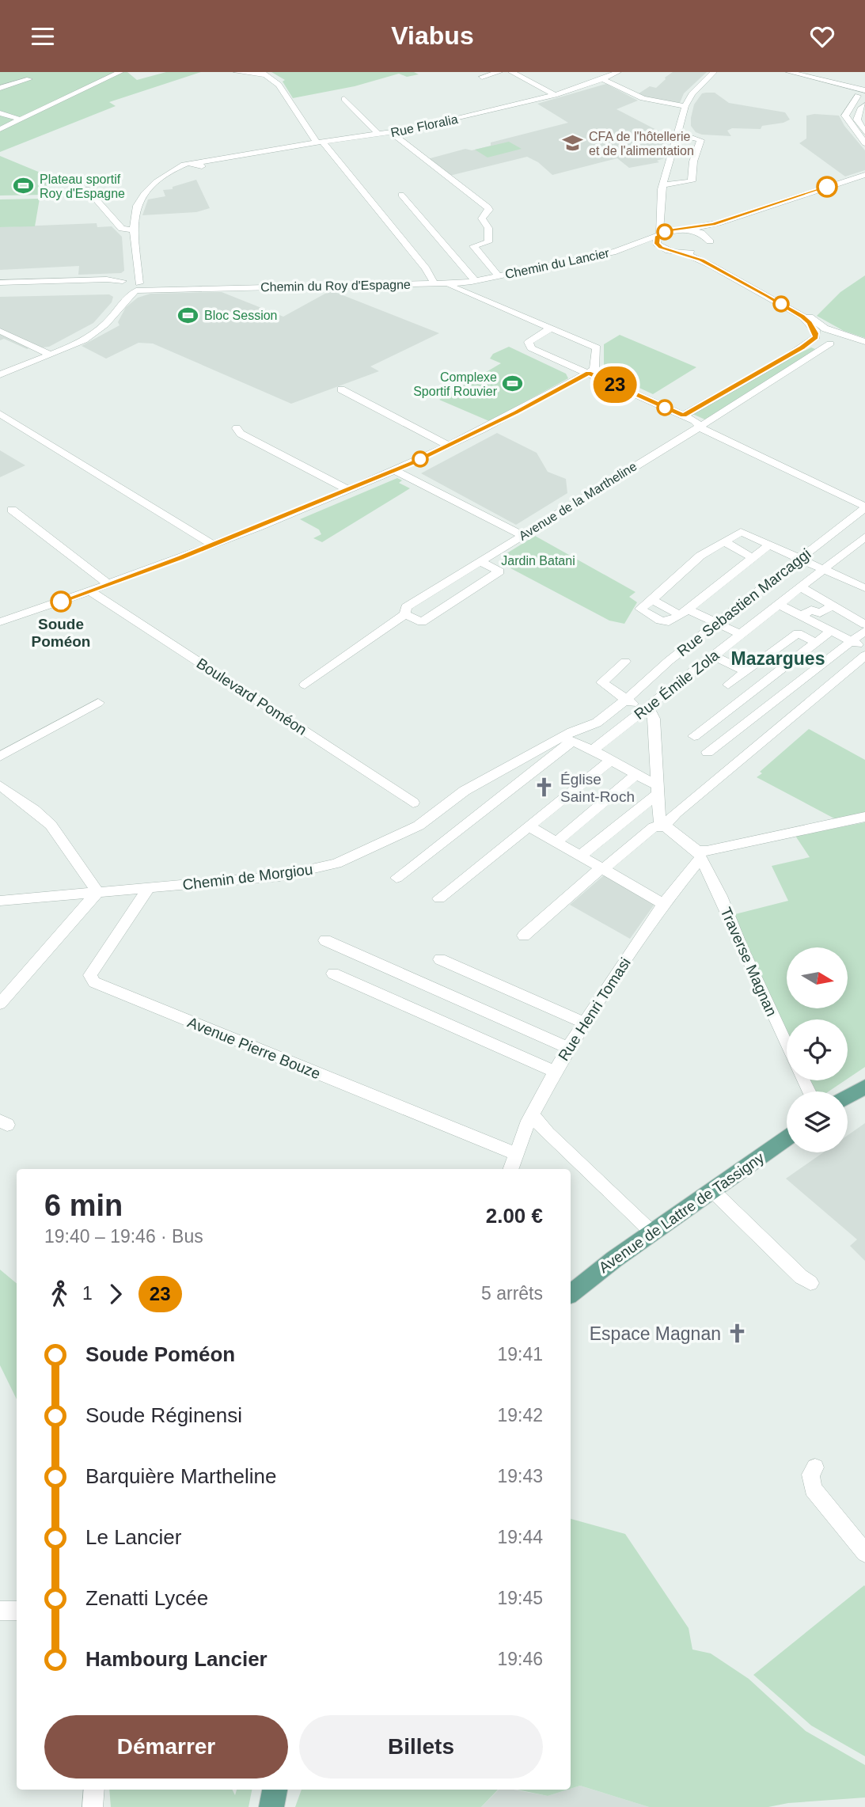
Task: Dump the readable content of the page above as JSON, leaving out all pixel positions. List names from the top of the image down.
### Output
{
  "streets": {
    "main road": ["Avenue de Lattre de Tassigny"],
    "street": [
      "Rue Floralia",
      "Chemin du Lancier",
      "Chemin du Roy d'Espagne",
      "Avenue de la Martheline",
      "Rue Sebastien Marcaggi",
      "Rue Émile Zola",
      "Boulevard Poméon",
      "Chemin de Morgiou",
      "Traverse Magnan",
      "Rue Henri Tomasi",
      "Avenue Pierre Bouze"
    ]
  },
  "crossings": [
    ["Chemin du Lancier", "Chemin du Roy d'Espagne"],
    ["Rue Sebastien Marcaggi", "Chemin de Morgiou"],
    ["Chemin de Morgiou", "Avenue Pierre Bouze"],
    ["Traverse Magnan", "Rue Henri Tomasi"],
    ["Rue Henri Tomasi", "Avenue Pierre Bouze"]
  ],
  "districts": ["Mazargues"],
  "parks": ["Jardin Batani"],
  "places": {
    "school or university": ["CFA de l'hôtellerie et de l'alimentation"],
    "sports": ["Plateau sportif Roy d'Espagne", "Bloc Session", "Complexe Sportif Rouvier"],
    "other": ["Soude Poméon"],
    "church": ["Église Saint-Roch", "Espace Magnan"]
  },
  "lines": ["bus line 23"],
  "north": "right",
  "page": {
    "header": "Viabus",
    "on_map": "23",
    "heading": ["6 min", "19:40 – 19:46 · Bus", "2.00 €"],
    "legs": ["1", "23", "5 arrêts"],
    "list": [
      {
        "name": "Soude Poméon",
        "value": "19:41"
      },
      {
        "name": "Soude Réginensi",
        "value": "19:42"
      },
      {
        "name": "Barquière Martheline",
        "value": "19:43"
      },
      {
        "name": "Le Lancier",
        "value": "19:44"
      },
      {
        "name": "Zenatti Lycée",
        "value": "19:45"
      },
      {
        "name": "Hambourg Lancier",
        "value": "19:46"
      }
    ],
    "buttons": ["Démarrer", "Billets"]
  }
}
